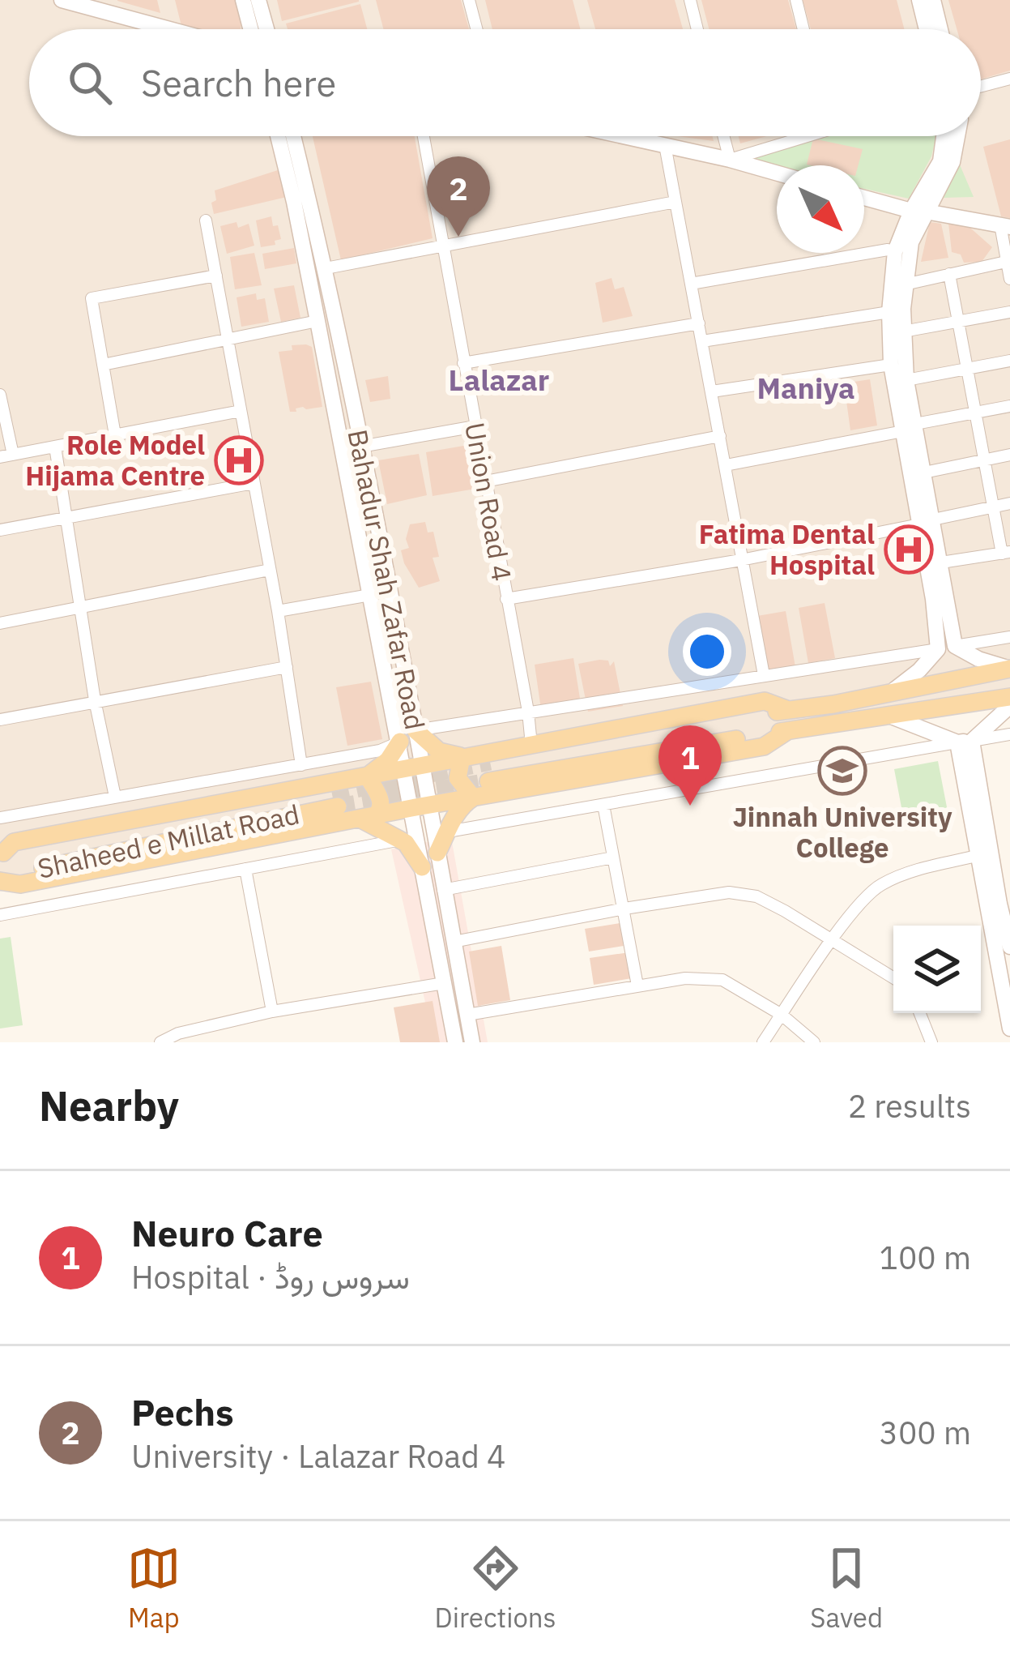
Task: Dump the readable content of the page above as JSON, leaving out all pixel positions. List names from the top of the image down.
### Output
{
  "streets": {
    "main road": ["Bahadur Shah Zafar Road", "Shaheed e Millat Road"],
    "street": ["Union Road 4"]
  },
  "districts": ["Lalazar", "Maniya"],
  "places": {
    "hospital": ["Role Model Hijama Centre", "Fatima Dental Hospital"],
    "school or university": ["Jinnah University College"]
  },
  "north": "bottom right",
  "page": {
    "search": "Search here",
    "pins": ["2", "1"],
    "heading": ["Nearby", "2 results"],
    "list": [
      {
        "mark": "1",
        "name": "Neuro Care",
        "note": "Hospital · سروس روڈ",
        "value": "100 m"
      },
      {
        "mark": "2",
        "name": "Pechs",
        "note": "University · Lalazar Road 4",
        "value": "300 m"
      }
    ],
    "nav": ["Map", "Directions", "Saved"]
  }
}
